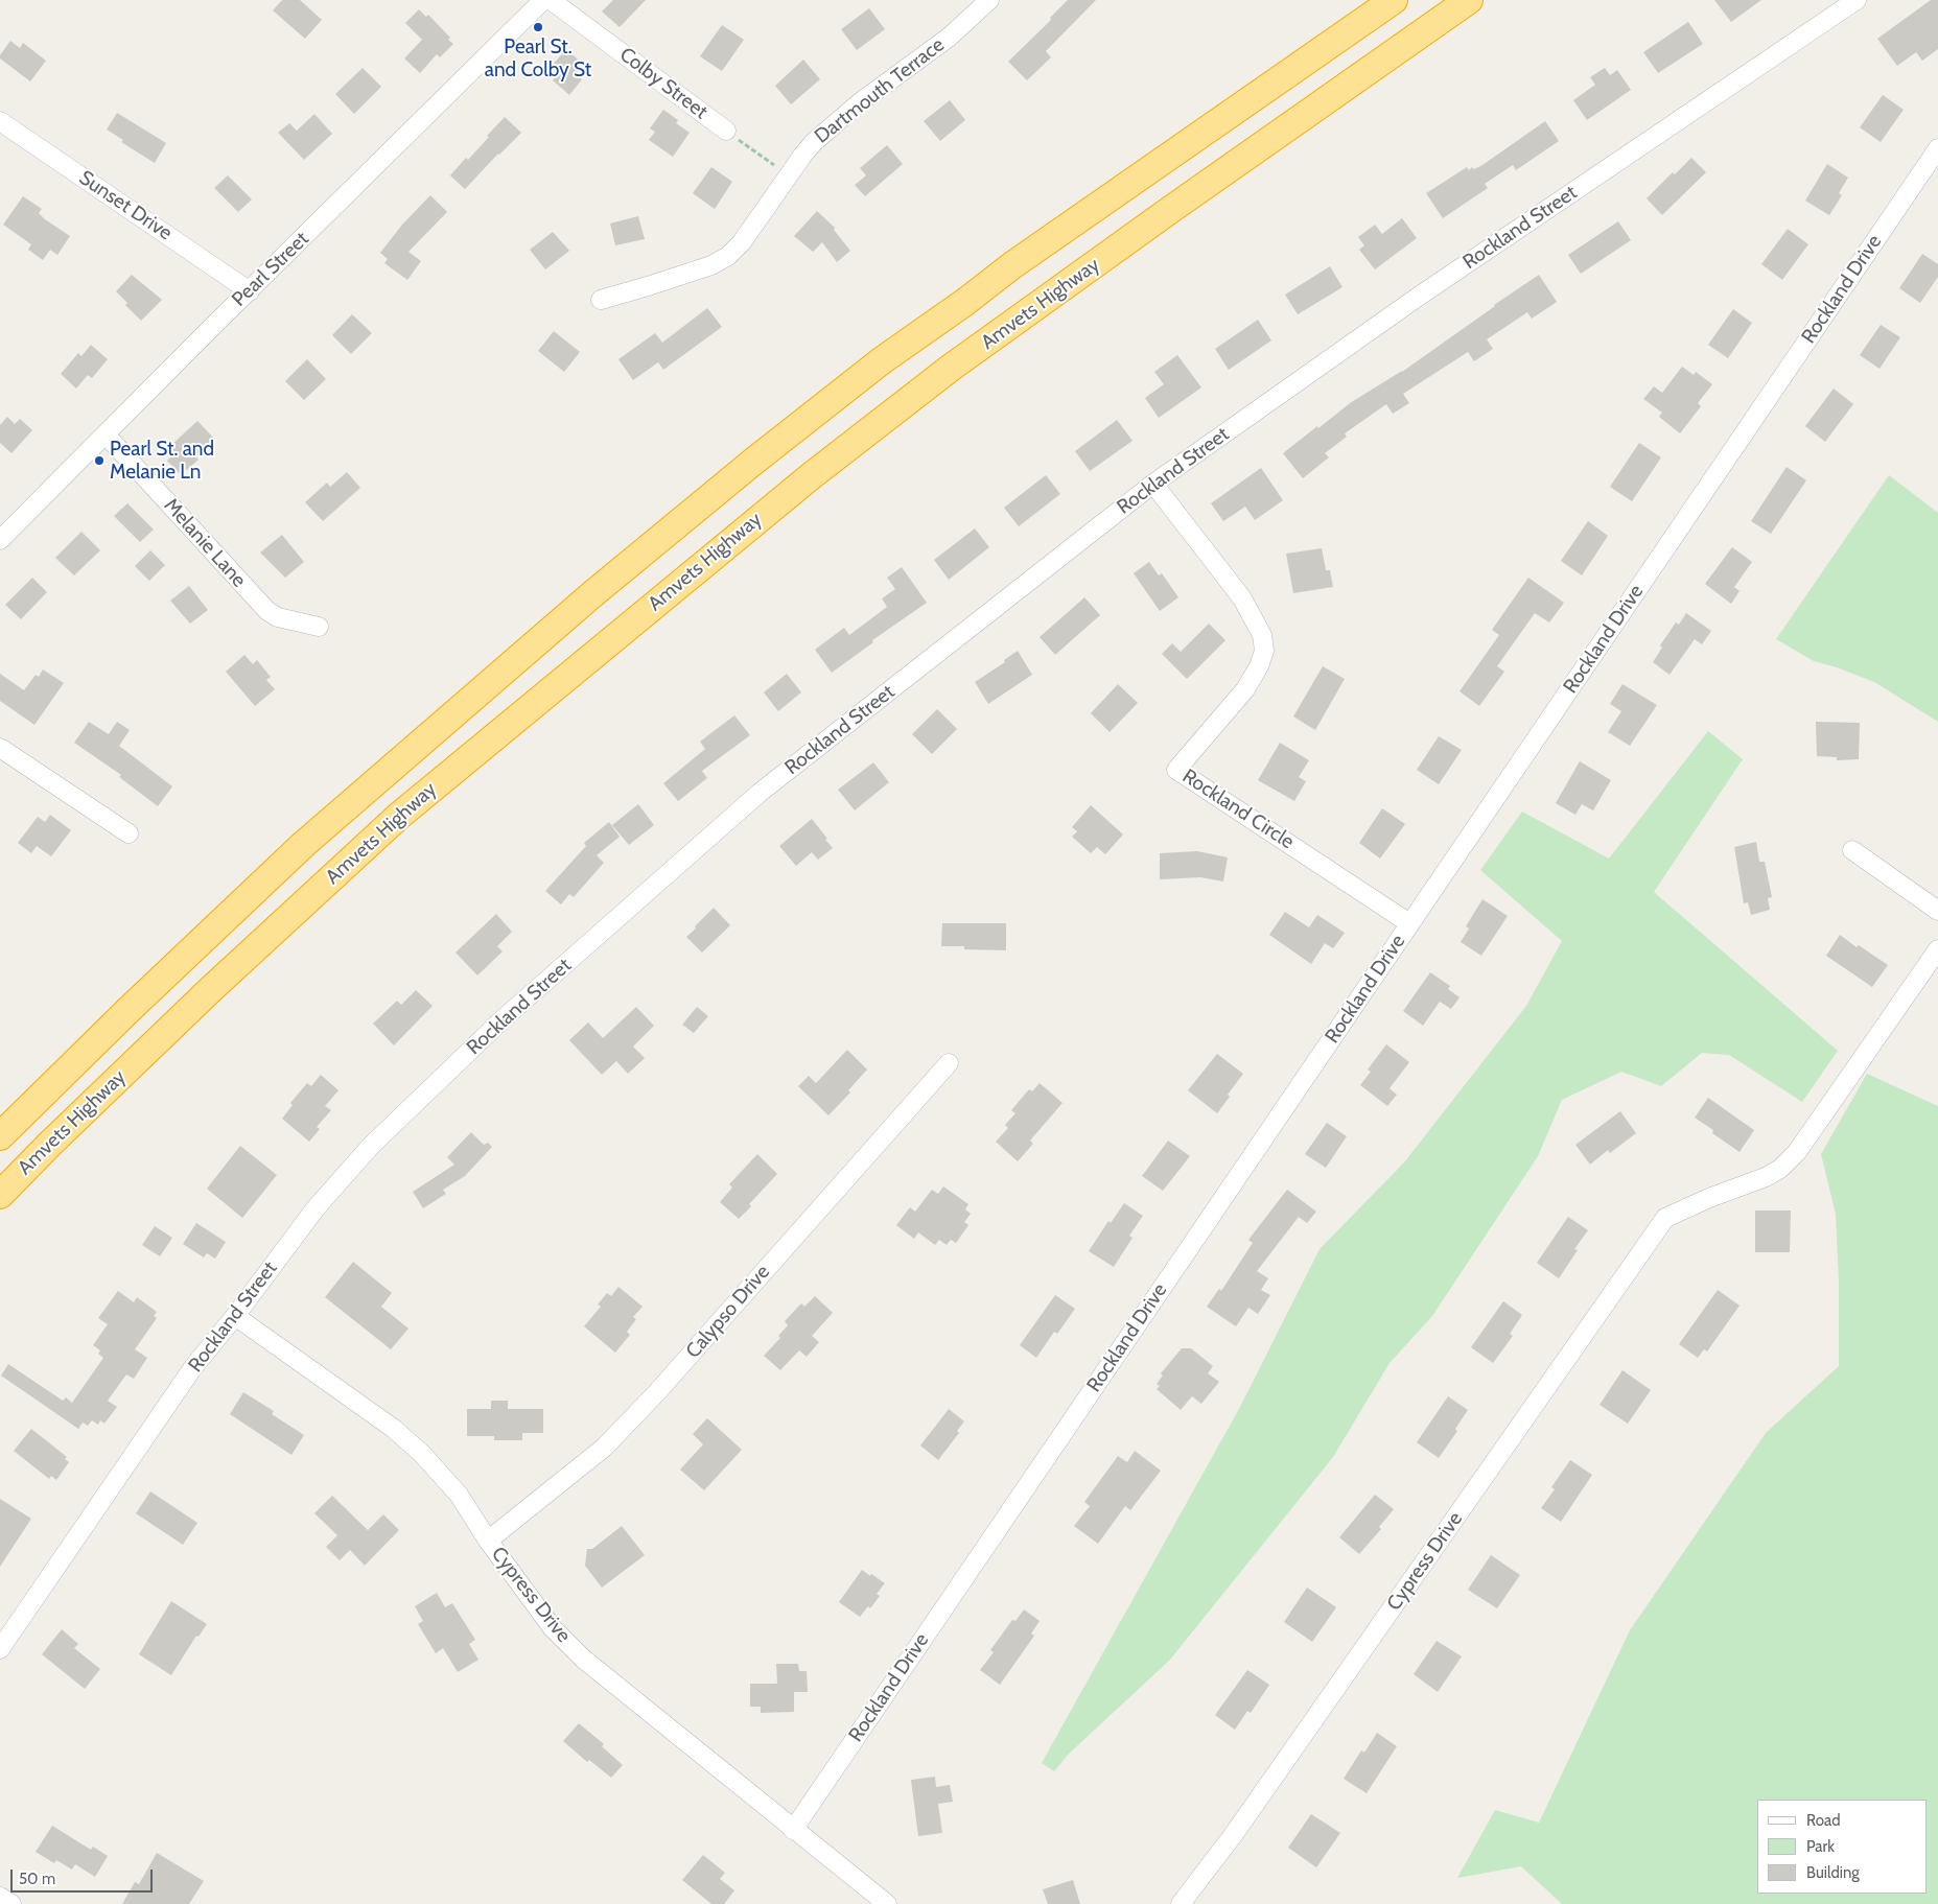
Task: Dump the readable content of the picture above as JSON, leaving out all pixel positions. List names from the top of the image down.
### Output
{
  "streets": {
    "highway": ["Amvets Highway"],
    "street": [
      "Colby Street",
      "Dartmouth Terrace",
      "Sunset Drive",
      "Rockland Street",
      "Pearl Street",
      "Rockland Drive",
      "Melanie Lane",
      "Rockland Circle",
      "Calypso Drive",
      "Cypress Drive"
    ]
  },
  "crossings": [
    ["Sunset Drive", "Pearl Street"],
    ["Rockland Street", "Rockland Circle"],
    ["Rockland Street", "Cypress Drive"],
    ["Pearl Street", "Melanie Lane"],
    ["Rockland Drive", "Rockland Circle"],
    ["Rockland Drive", "Cypress Drive"],
    ["Calypso Drive", "Cypress Drive"]
  ],
  "places": ["Pearl St. and Colby St", "Pearl St. and Melanie Ln"],
  "legend": ["Road", "Park", "Building"],
  "scale_bar": "50 m"
}
